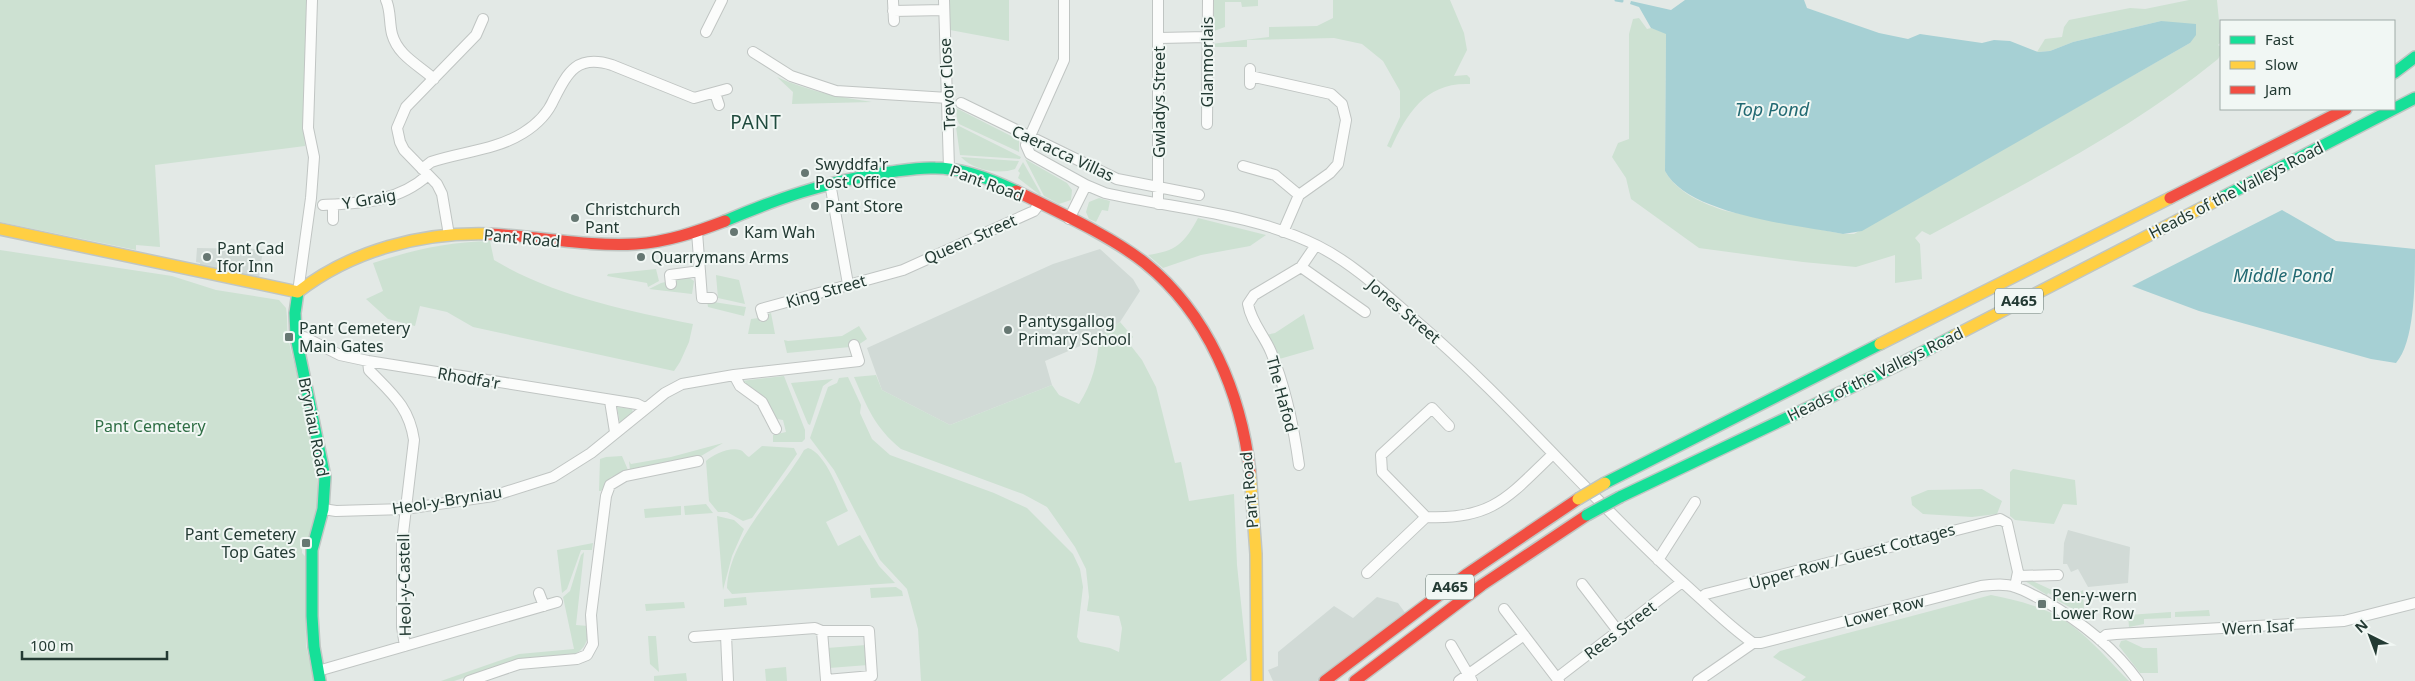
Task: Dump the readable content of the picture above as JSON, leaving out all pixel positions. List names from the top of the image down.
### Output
{
  "streets": {
    "main road": [
      "Pant Road",
      "Heads of the Valleys Road",
      "A465",
      "Bryniau Road"
    ],
    "street": [
      "Glanmorlais",
      "Trevor Close",
      "Gwladys Street",
      "Caeracca Villas",
      "Y Graig",
      "Queen Street",
      "King Street",
      "Jones Street",
      "Rhodfa'r",
      "The Hafod",
      "Heol-y-Bryniau",
      "Upper Row / Guest Cottages",
      "Heol-y-Castell",
      "Lower Row",
      "Wern Isaf",
      "Rees Street"
    ]
  },
  "crossings": [
    ["Trevor Close", "Pant Road"],
    ["Gwladys Street", "Caeracca Villas"],
    ["Gwladys Street", "Jones Street"],
    ["Caeracca Villas", "Jones Street"],
    ["Pant Road", "Queen Street"],
    ["Pant Road", "Bryniau Road"],
    ["Queen Street", "King Street"],
    ["Jones Street", "The Hafod"],
    ["Jones Street", "Upper Row / Guest Cottages"],
    ["Jones Street", "Lower Row"],
    ["Jones Street", "Rees Street"],
    ["Rhodfa'r", "Bryniau Road"],
    ["Rhodfa'r", "Heol-y-Bryniau"],
    ["Rhodfa'r", "Heol-y-Castell"],
    ["Bryniau Road", "Heol-y-Bryniau"],
    ["Heol-y-Bryniau", "Heol-y-Castell"],
    ["Upper Row / Guest Cottages", "Lower Row"]
  ],
  "districts": ["PANT"],
  "water": ["Top Pond", "Middle Pond"],
  "parks": ["Pant Cemetery"],
  "places": {
    "other": [
      "Swyddfa'r Post Office",
      "Pant Store",
      "Christchurch Pant",
      "Kam Wah",
      "Pant Cad Ifor Inn",
      "Quarrymans Arms",
      "Pantysgallog Primary School"
    ],
    "transit": ["Pant Cemetery Main Gates", "Pant Cemetery Top Gates", "Pen-y-wern Lower Row"]
  },
  "legend": ["Fast", "Slow", "Jam"],
  "scale_bar": "100 m",
  "north": "top left"
}
